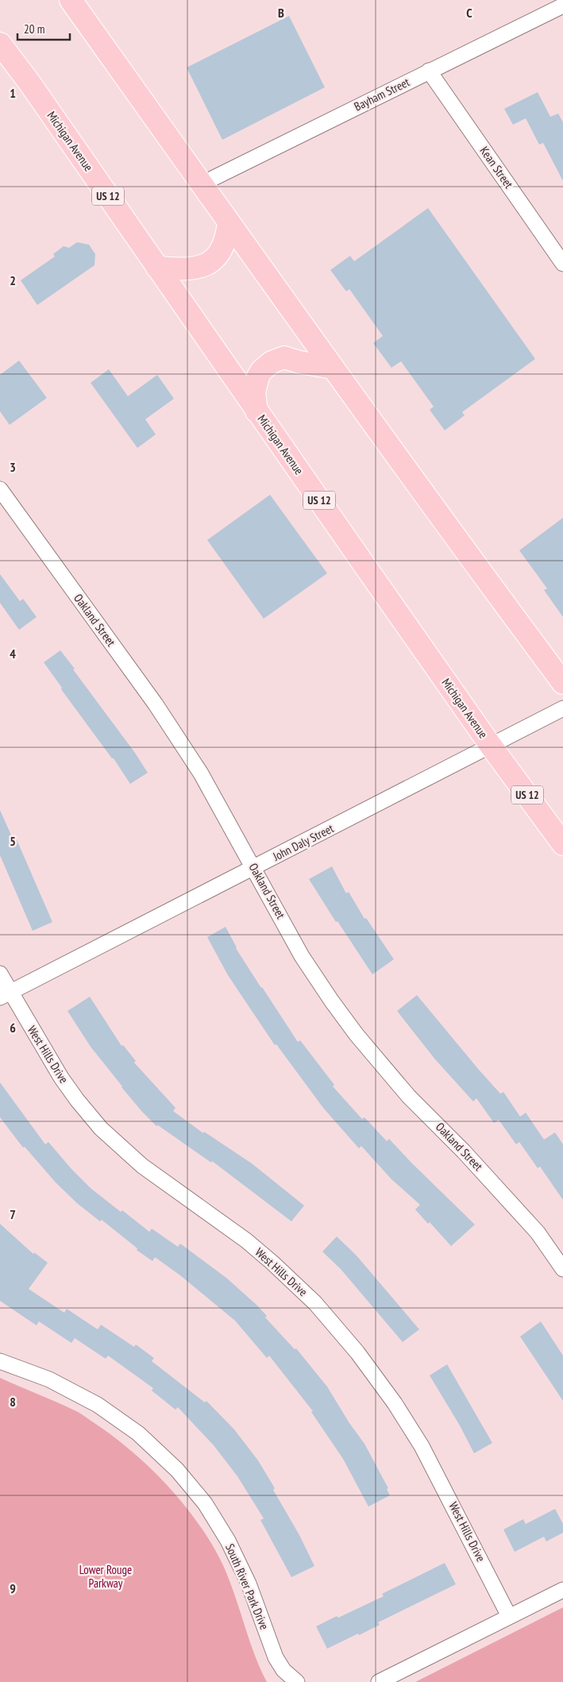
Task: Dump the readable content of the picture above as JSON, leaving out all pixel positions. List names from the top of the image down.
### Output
{
  "streets": {
    "main road": ["Michigan Avenue", "US 12"],
    "street": [
      "Bayham Street",
      "Kean Street",
      "Oakland Street",
      "John Daly Street",
      "West Hills Drive",
      "South River Park Drive"
    ]
  },
  "crossings": [
    ["Bayham Street", "Kean Street"],
    ["Michigan Avenue", "John Daly Street"],
    ["Oakland Street", "John Daly Street"],
    ["John Daly Street", "West Hills Drive"]
  ],
  "parks": ["Lower Rouge Parkway"],
  "scale_bar": "20 m",
  "grid": {
    "columns": ["B", "C"],
    "rows": [
      "1",
      "2",
      "3",
      "4",
      "5",
      "6",
      "7",
      "8",
      "9"
    ]
  }
}
